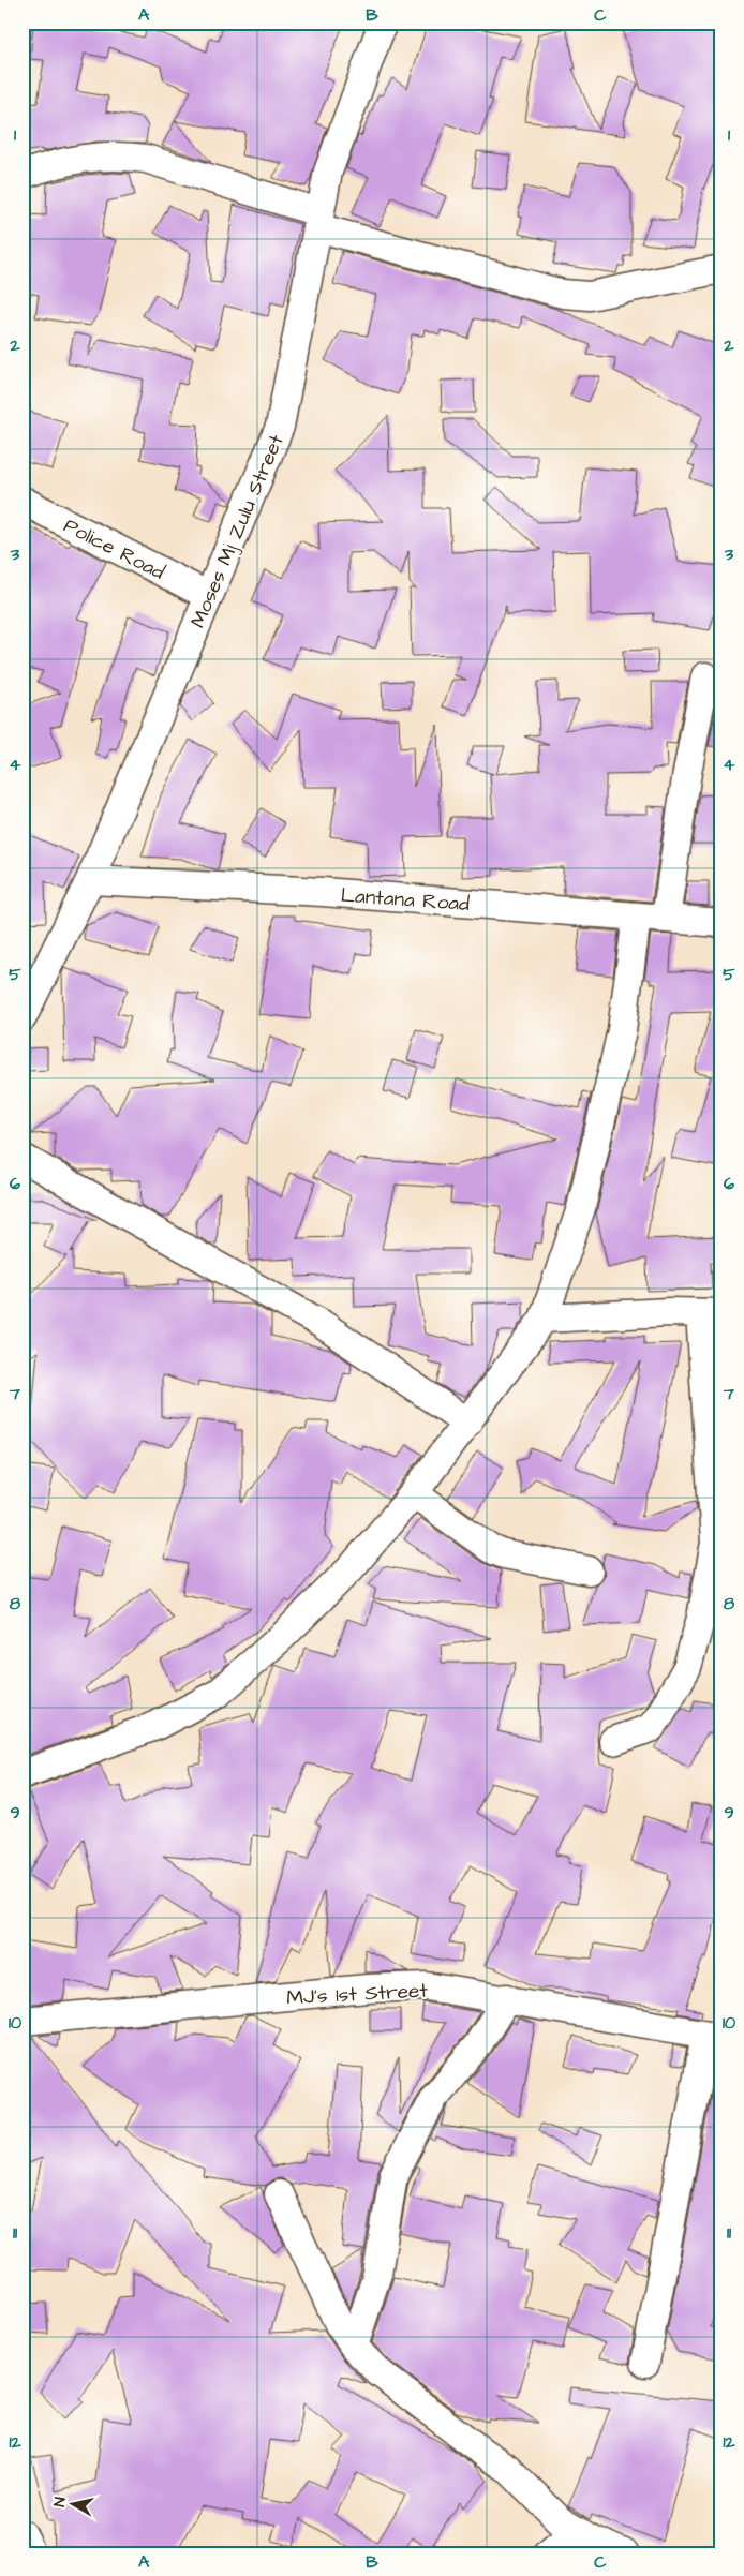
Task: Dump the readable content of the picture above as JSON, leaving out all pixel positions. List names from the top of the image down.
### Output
{
  "streets": {
    "street": [
      "Moses Mj Zulu Street",
      "Police Road",
      "Lantana Road",
      "MJ’s 1st Street"
    ]
  },
  "crossings": [
    ["Moses Mj Zulu Street", "Police Road"],
    ["Moses Mj Zulu Street", "Lantana Road"]
  ],
  "north": "left",
  "grid": {
    "columns": ["A", "B", "C"],
    "rows": [
      "1",
      "2",
      "3",
      "4",
      "5",
      "6",
      "7",
      "8",
      "9",
      "10",
      "11",
      "12"
    ]
  }
}
